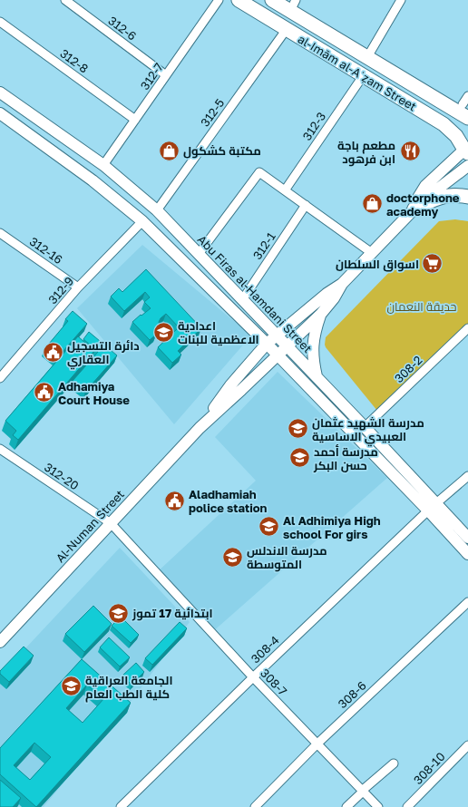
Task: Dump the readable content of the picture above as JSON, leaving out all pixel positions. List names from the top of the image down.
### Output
{
  "streets": {
    "main road": ["al-Imām al-Aʿẓam Street"],
    "street": [
      "312-6",
      "312-8",
      "312-7",
      "312-5",
      "312-3",
      "312-1",
      "312-16",
      "312-9",
      "Abu Firas al-Hamdani Street",
      "308-2",
      "312-20",
      "Al-Numan Street",
      "308-4",
      "308-7",
      "308-6",
      "308-10"
    ]
  },
  "crossings": [
    ["312-6", "312-7"],
    ["312-8", "312-7"],
    ["al-Imām al-Aʿẓam Street", "312-5"],
    ["al-Imām al-Aʿẓam Street", "312-3"],
    ["al-Imām al-Aʿẓam Street", "Al-Numan Street"],
    ["312-7", "Abu Firas al-Hamdani Street"],
    ["312-5", "Abu Firas al-Hamdani Street"],
    ["312-1", "Abu Firas al-Hamdani Street"],
    ["312-16", "312-9"],
    ["Abu Firas al-Hamdani Street", "308-2"],
    ["Abu Firas al-Hamdani Street", "Al-Numan Street"],
    ["312-20", "Al-Numan Street"],
    ["312-20", "308-7"],
    ["Al-Numan Street", "308-7"],
    ["308-4", "308-7"],
    ["308-7", "308-6"]
  ],
  "parks": ["حديقة النعمان"],
  "places": {
    "shop": ["مكتبة كشكول", "doctorphone academy"],
    "restaurant": ["مطعم باجة ابن فرهود"],
    "supermarket": ["اسواق السلطان"],
    "school or university": [
      "اعدادية الاعظمية للبنات",
      "مدرسة الشهيد عثمان العبيدي الاساسية",
      "مدرسة أحمد حسن البكر",
      "Al Adhimiya High school For girs",
      "مدرسة الاندلس المتوسطة",
      "ابتدائية 17 تموز",
      "الجامعة العراقية كلية الطب العام"
    ],
    "public building": ["دائرة التسجيل العقاري", "Adhamiya Court House", "Aladhamiah police station"]
  }
}
